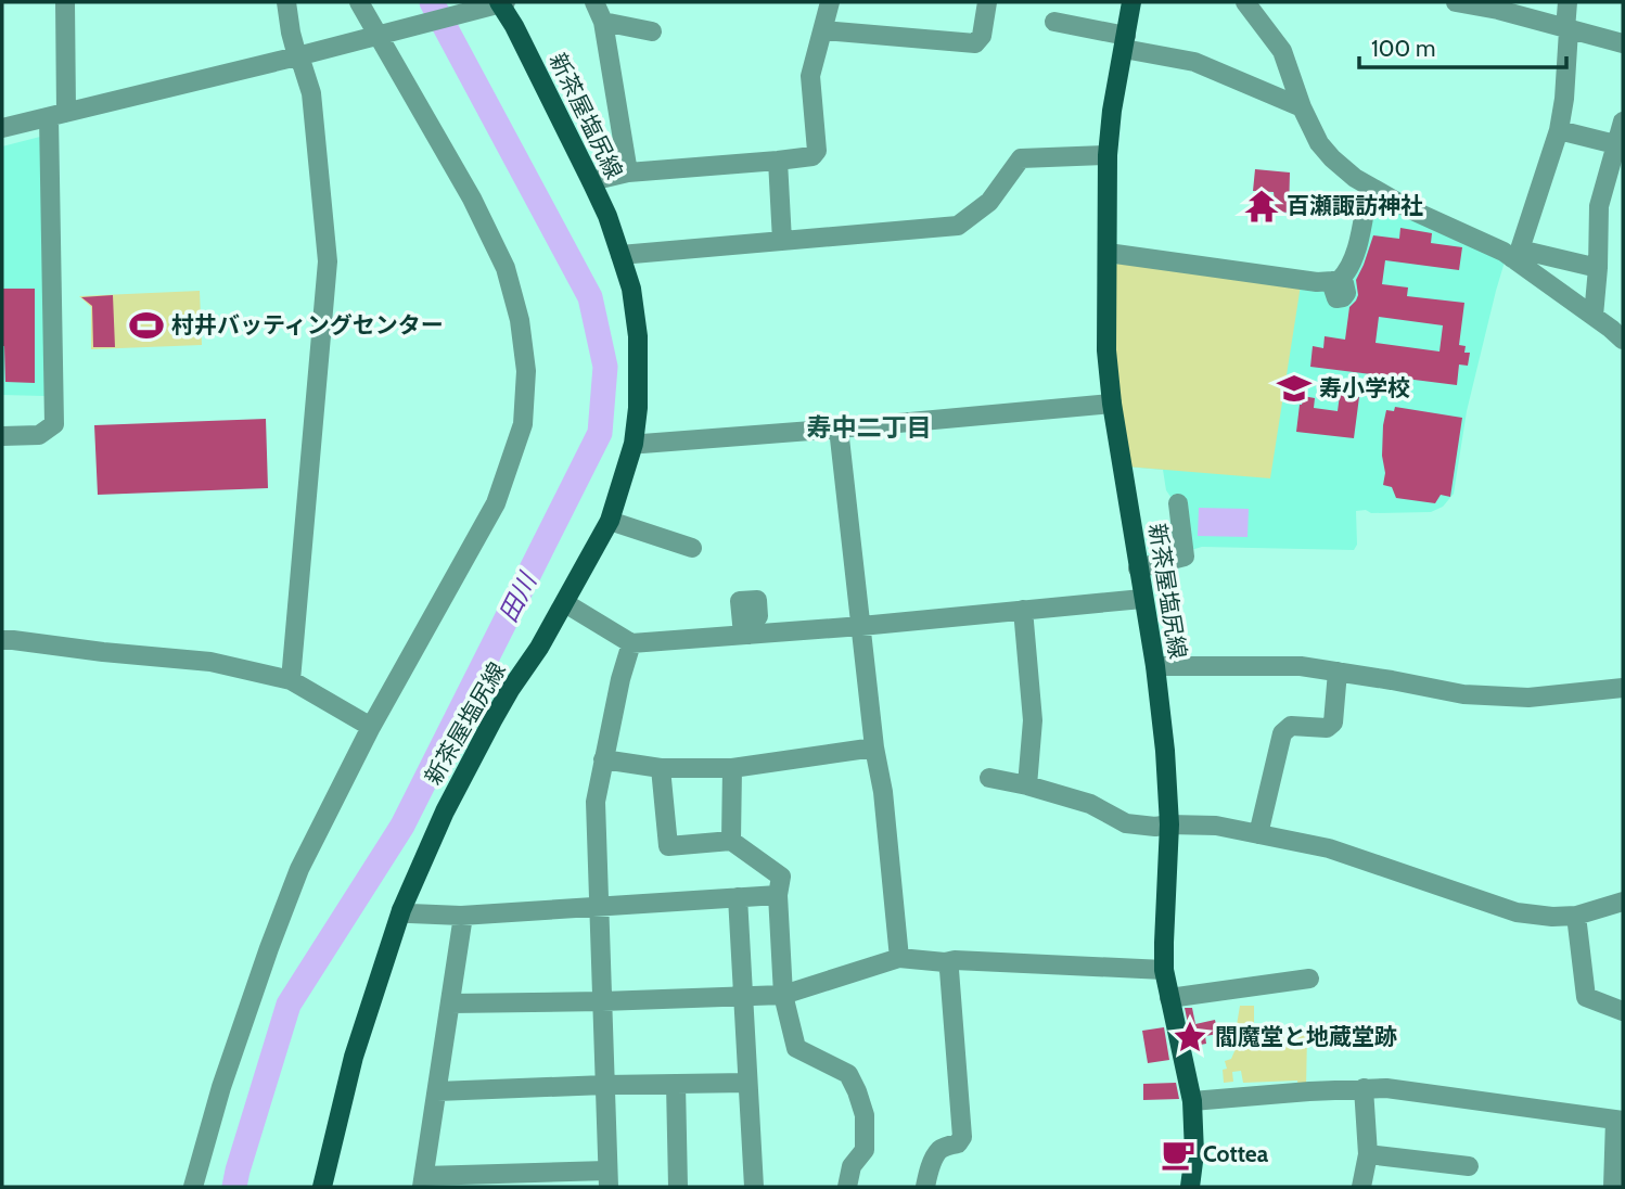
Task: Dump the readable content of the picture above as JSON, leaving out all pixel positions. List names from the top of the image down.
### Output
{
  "streets": {
    "main road": ["新茶屋塩尻線"]
  },
  "districts": ["寿中二丁目"],
  "water": ["田川"],
  "places": {
    "temple": ["百瀬諏訪神社"],
    "sports": ["村井バッティングセンター"],
    "school or university": ["寿小学校"],
    "place": ["閻魔堂と地蔵堂跡"],
    "cafe": ["Cottea"]
  },
  "scale_bar": "100 m"
}
